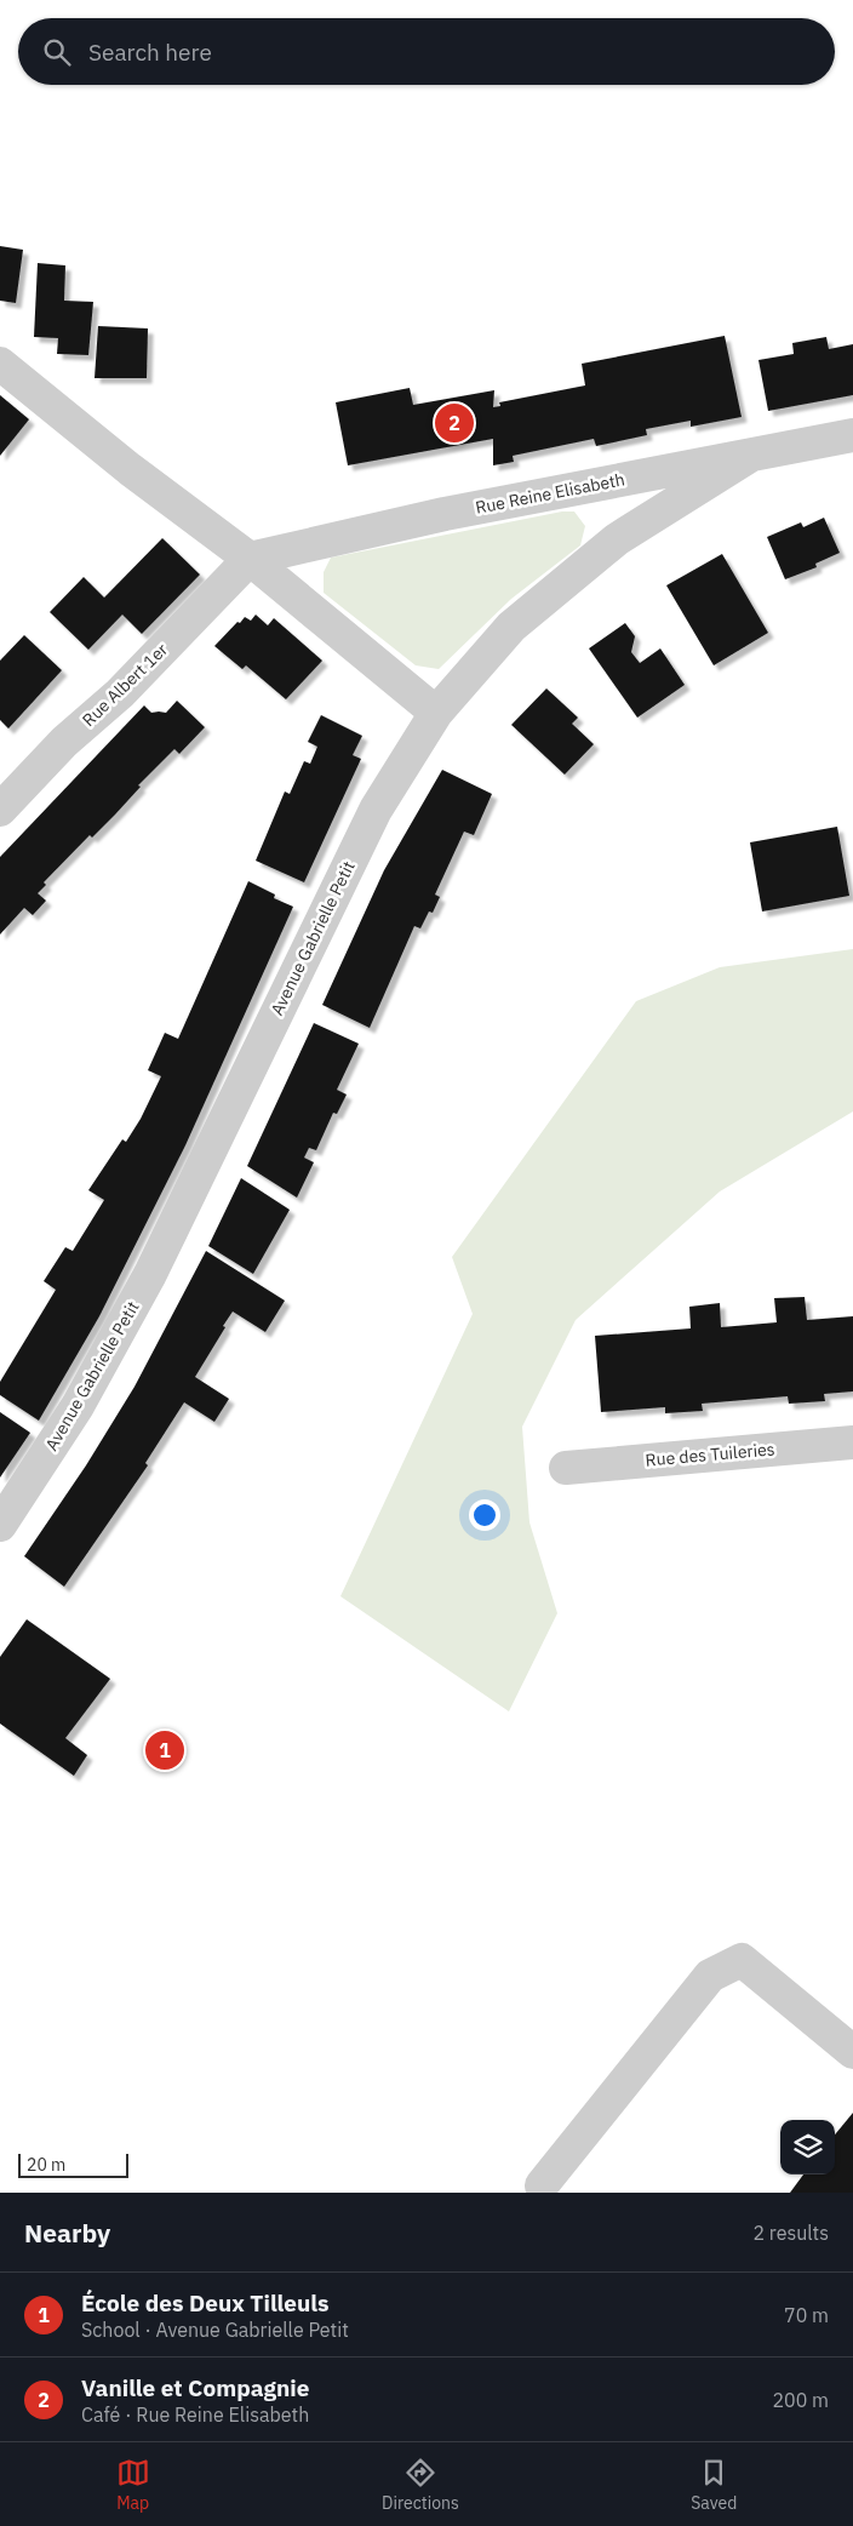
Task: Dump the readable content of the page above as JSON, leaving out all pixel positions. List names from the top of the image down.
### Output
{
  "streets": {
    "street": [
      "Rue Reine Elisabeth",
      "Rue Albert 1er",
      "Avenue Gabrielle Petit",
      "Rue des Tuileries"
    ]
  },
  "crossings": [
    ["Rue Reine Elisabeth", "Rue Albert 1er"],
    ["Rue Reine Elisabeth", "Avenue Gabrielle Petit"]
  ],
  "scale_bar": "20 m",
  "page": {
    "search": "Search here",
    "pins": ["2", "1"],
    "scale": "20 m",
    "heading": ["Nearby", "2 results"],
    "list": [
      {
        "mark": "1",
        "name": "École des Deux Tilleuls",
        "note": "School · Avenue Gabrielle Petit",
        "value": "70 m"
      },
      {
        "mark": "2",
        "name": "Vanille et Compagnie",
        "note": "Café · Rue Reine Elisabeth",
        "value": "200 m"
      }
    ],
    "nav": ["Map", "Directions", "Saved"]
  }
}
